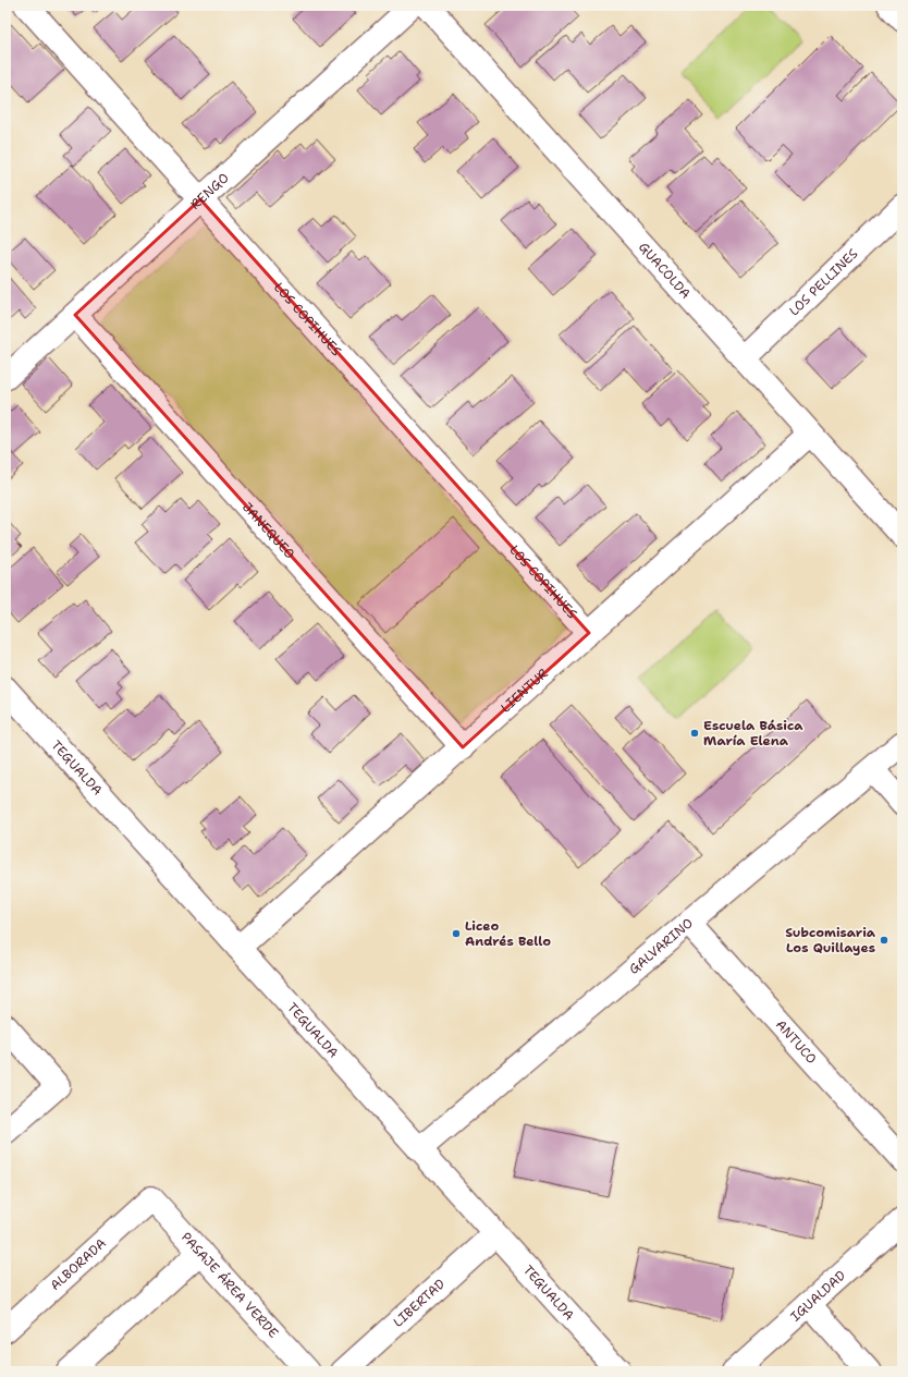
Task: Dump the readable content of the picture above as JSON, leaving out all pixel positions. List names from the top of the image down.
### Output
{
  "streets": {
    "street": [
      "RENGO",
      "GUACOLDA",
      "LOS PELLINES",
      "LOS COPIHUES",
      "JANEQUEO",
      "LIENTUR",
      "TEGUALDA",
      "GALVARINO",
      "ANTUCO",
      "ALBORADA",
      "PASAJE ÁREA VERDE",
      "IGUALDAD",
      "LIBERTAD"
    ]
  },
  "crossings": [
    ["RENGO", "LOS COPIHUES"],
    ["RENGO", "JANEQUEO"],
    ["GUACOLDA", "LOS PELLINES"],
    ["GUACOLDA", "LIENTUR"],
    ["LOS COPIHUES", "LIENTUR"],
    ["JANEQUEO", "LIENTUR"],
    ["LIENTUR", "TEGUALDA"],
    ["TEGUALDA", "GALVARINO"],
    ["TEGUALDA", "LIBERTAD"],
    ["GALVARINO", "ANTUCO"],
    ["ALBORADA", "PASAJE ÁREA VERDE"]
  ],
  "places": ["Escuela Básica María Elena", "Liceo Andrés Bello", "Subcomisaria Los Quillayes"]
}
